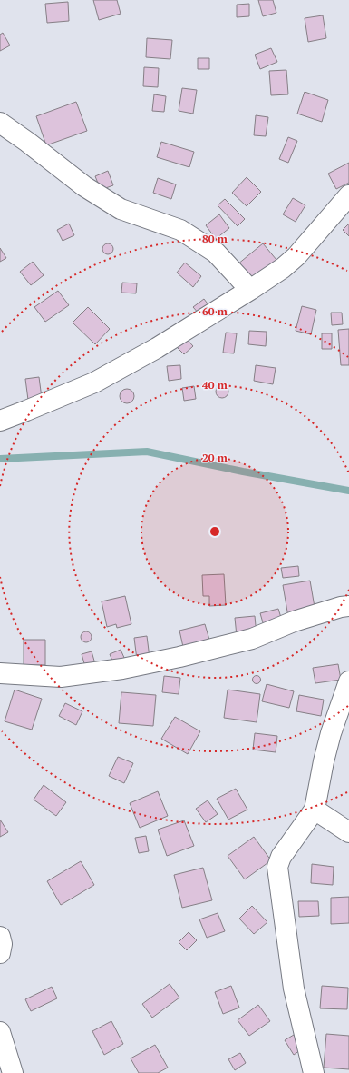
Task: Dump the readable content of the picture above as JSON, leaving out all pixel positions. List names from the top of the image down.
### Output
{
  "rings": [
    "80 m",
    "60 m",
    "40 m",
    "20 m"
  ]
}
